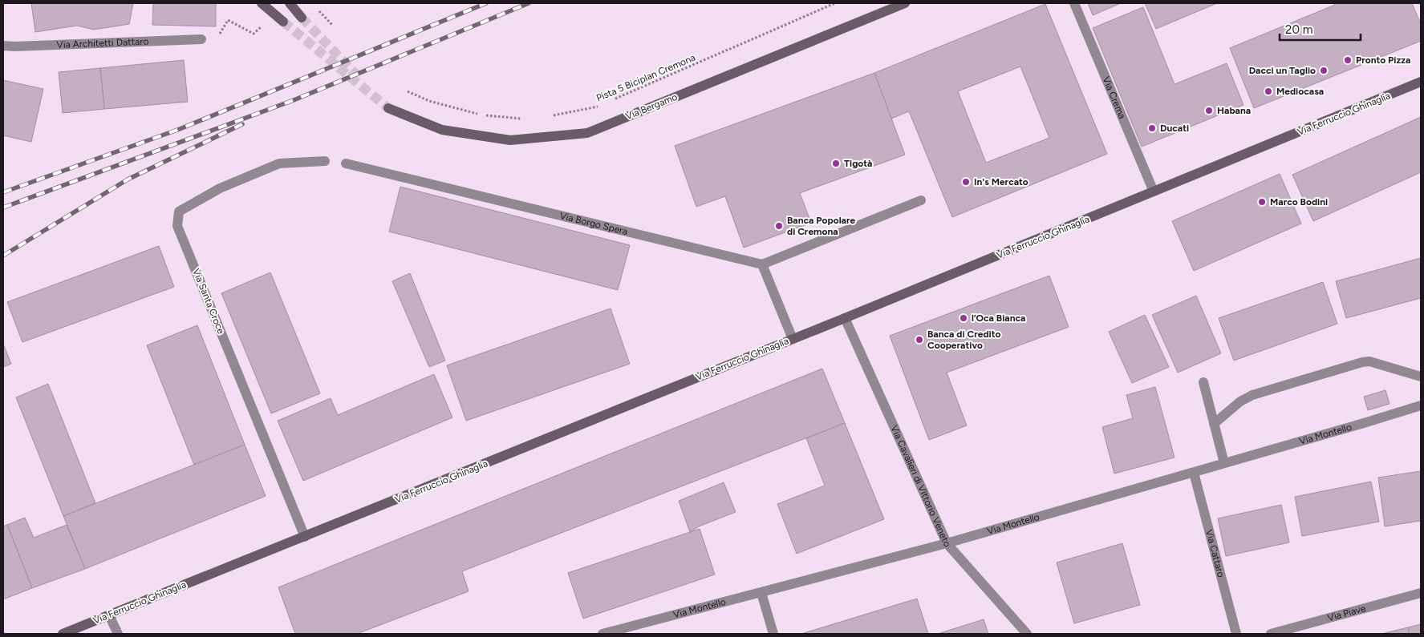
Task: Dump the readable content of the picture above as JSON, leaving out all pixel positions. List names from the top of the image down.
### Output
{
  "streets": {
    "main road": ["Via Bergamo", "Via Ferruccio Ghinaglia"],
    "street": [
      "Via Architetti Dattaro",
      "Via Crema",
      "Via Borgo Spera",
      "Via Santa Croce",
      "Via Montello",
      "Via Cavalieri di Vittorio Veneto",
      "Via Cattaro",
      "Via Piave"
    ],
    "path": ["Pista 5 Biciplan Cremona"]
  },
  "crossings": [
    ["Via Crema", "Via Ferruccio Ghinaglia"],
    ["Via Ferruccio Ghinaglia", "Via Santa Croce"],
    ["Via Ferruccio Ghinaglia", "Via Cavalieri di Vittorio Veneto"],
    ["Via Montello", "Via Cavalieri di Vittorio Veneto"],
    ["Via Montello", "Via Cattaro"]
  ],
  "places": [
    "Pronto Pizza",
    "Dacci un Taglio",
    "Mediocasa",
    "Habana",
    "Ducati",
    "Tigotà",
    "In's Mercato",
    "Marco Bodini",
    "Banca Popolare di Cremona",
    "l’Oca Bianca",
    "Banca di Credito Cooperativo"
  ],
  "scale_bar": "20 m"
}
